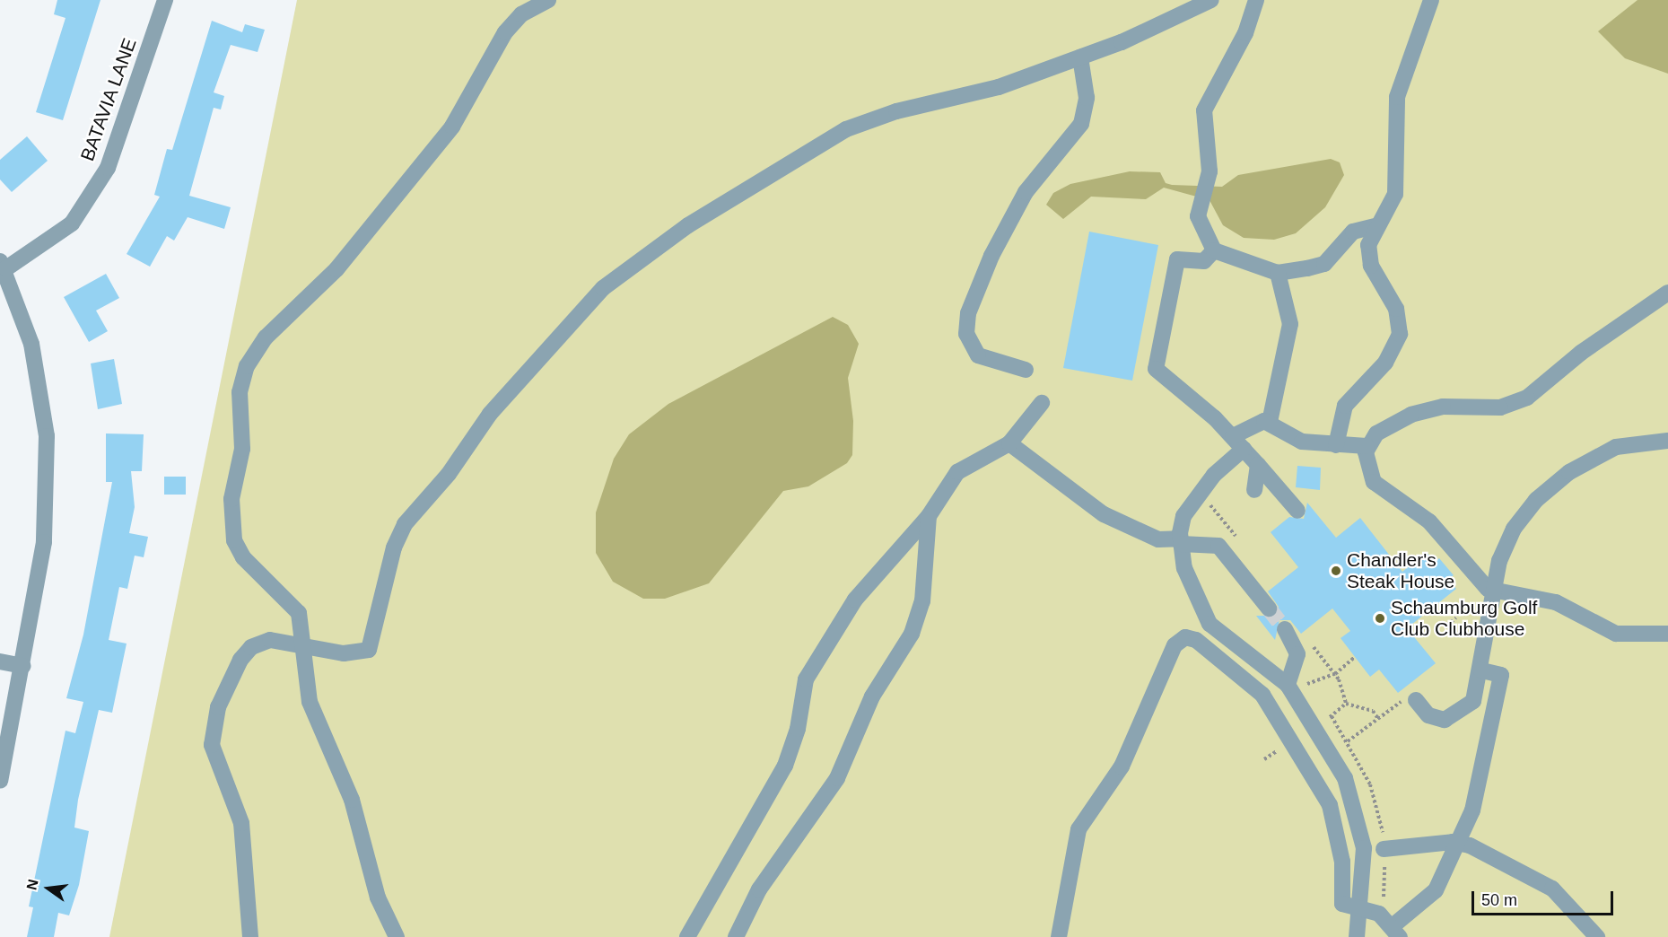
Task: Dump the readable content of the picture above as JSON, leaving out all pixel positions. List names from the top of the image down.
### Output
{
  "streets": {
    "street": ["BATAVIA LANE"]
  },
  "places": ["Chandler's Steak House", "Schaumburg Golf Club Clubhouse"],
  "scale_bar": "50 m",
  "north": "left"
}
